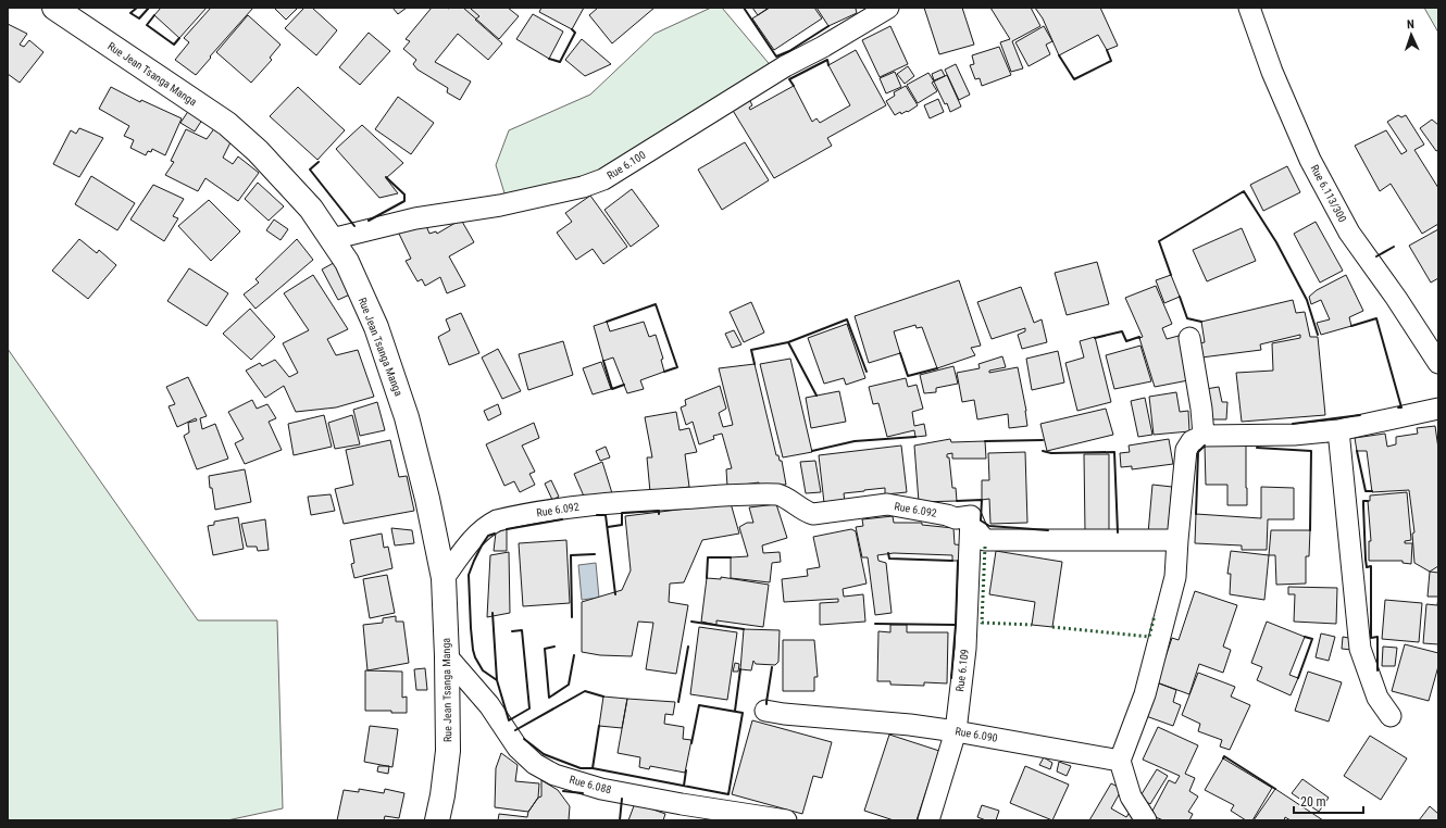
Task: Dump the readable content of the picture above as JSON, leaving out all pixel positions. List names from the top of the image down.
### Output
{
  "streets": {
    "street": [
      "Rue Jean Tsanga Manga",
      "Rue 6.100",
      "Rue 6.113/300",
      "Rue 6.092",
      "Rue 6.109",
      "Rue 6.090",
      "Rue 6.088"
    ]
  },
  "crossings": [
    ["Rue Jean Tsanga Manga", "Rue 6.100"],
    ["Rue Jean Tsanga Manga", "Rue 6.092"],
    ["Rue Jean Tsanga Manga", "Rue 6.088"],
    ["Rue 6.092", "Rue 6.109"],
    ["Rue 6.109", "Rue 6.090"]
  ],
  "scale_bar": "20 m",
  "north": "top"
}
